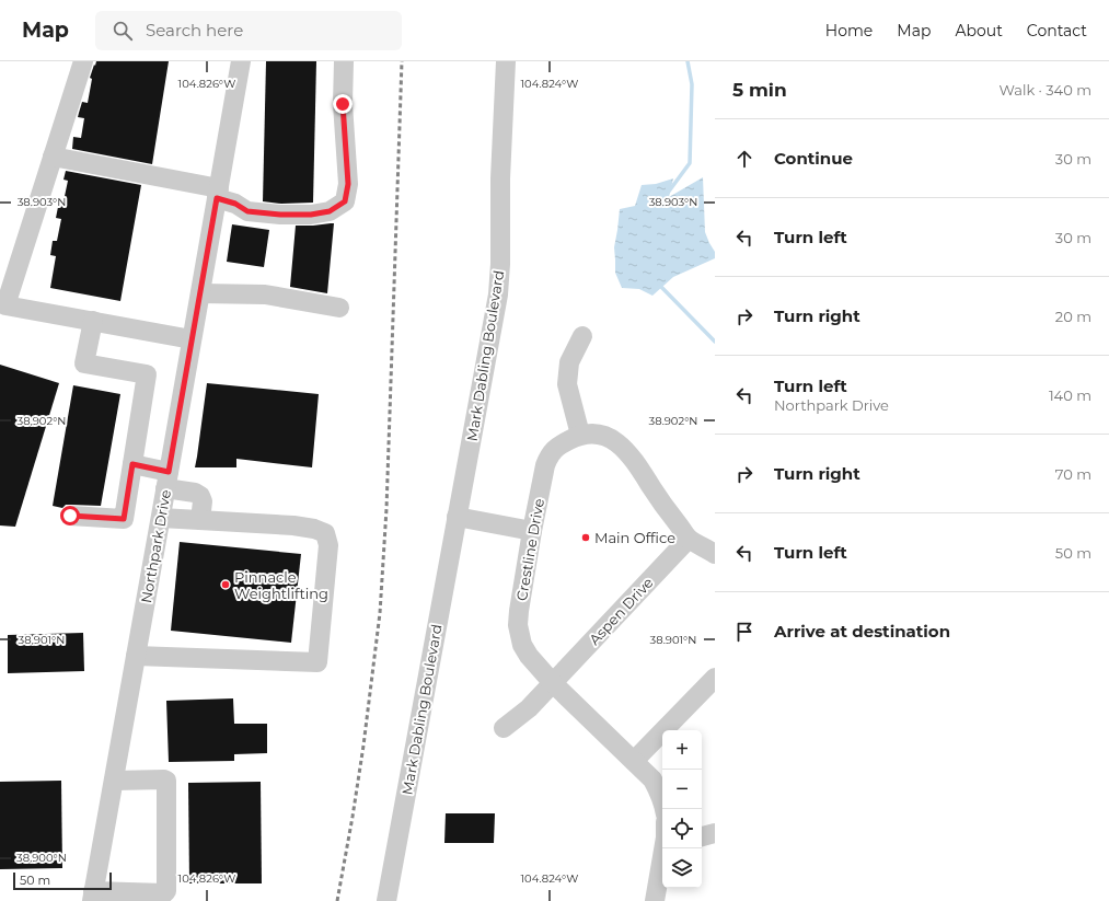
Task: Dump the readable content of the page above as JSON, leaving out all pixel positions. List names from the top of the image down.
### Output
{
  "streets": {
    "street": [
      "Mark Dabling Boulevard",
      "Northpark Drive",
      "Crestline Drive",
      "Aspen Drive"
    ]
  },
  "crossings": [
    ["Crestline Drive", "Aspen Drive"]
  ],
  "places": ["Main Office", "Pinnacle Weightlifting"],
  "scale_bar": "50 m",
  "page": {
    "header": "Map",
    "search": "Search here",
    "nav": [
      "Home",
      "Map",
      "About",
      "Contact"
    ],
    "heading": ["5 min", "Walk · 340 m"],
    "list": [
      ["Continue", "30 m"],
      ["Turn left", "30 m"],
      ["Turn right", "20 m"],
      ["Turn left", "Northpark Drive", "140 m"],
      ["Turn right", "70 m"],
      ["Turn left", "50 m"],
      "Arrive at destination"
    ],
    "map_buttons": ["+", "−"],
    "scale": "50 m"
  },
  "coordinates": [
    "104.826°W",
    "104.824°W",
    "38.903°N",
    "38.902°N",
    "38.901°N",
    "38.900°N"
  ]
}
